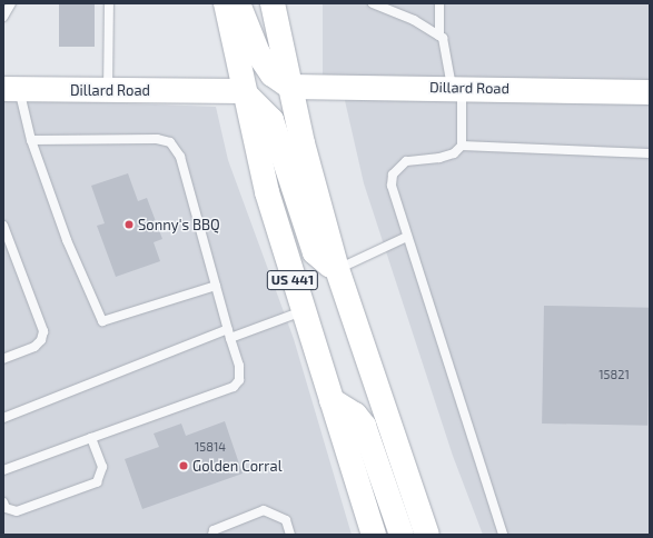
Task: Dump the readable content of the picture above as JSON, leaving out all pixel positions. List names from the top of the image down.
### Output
{
  "streets": {
    "main road": ["Dillard Road", "US 441"]
  },
  "crossings": [
    ["Dillard Road", "US 441"]
  ],
  "places": ["Sonny's BBQ", "Golden Corral"],
  "house_numbers": ["15821", "15814"]
}
